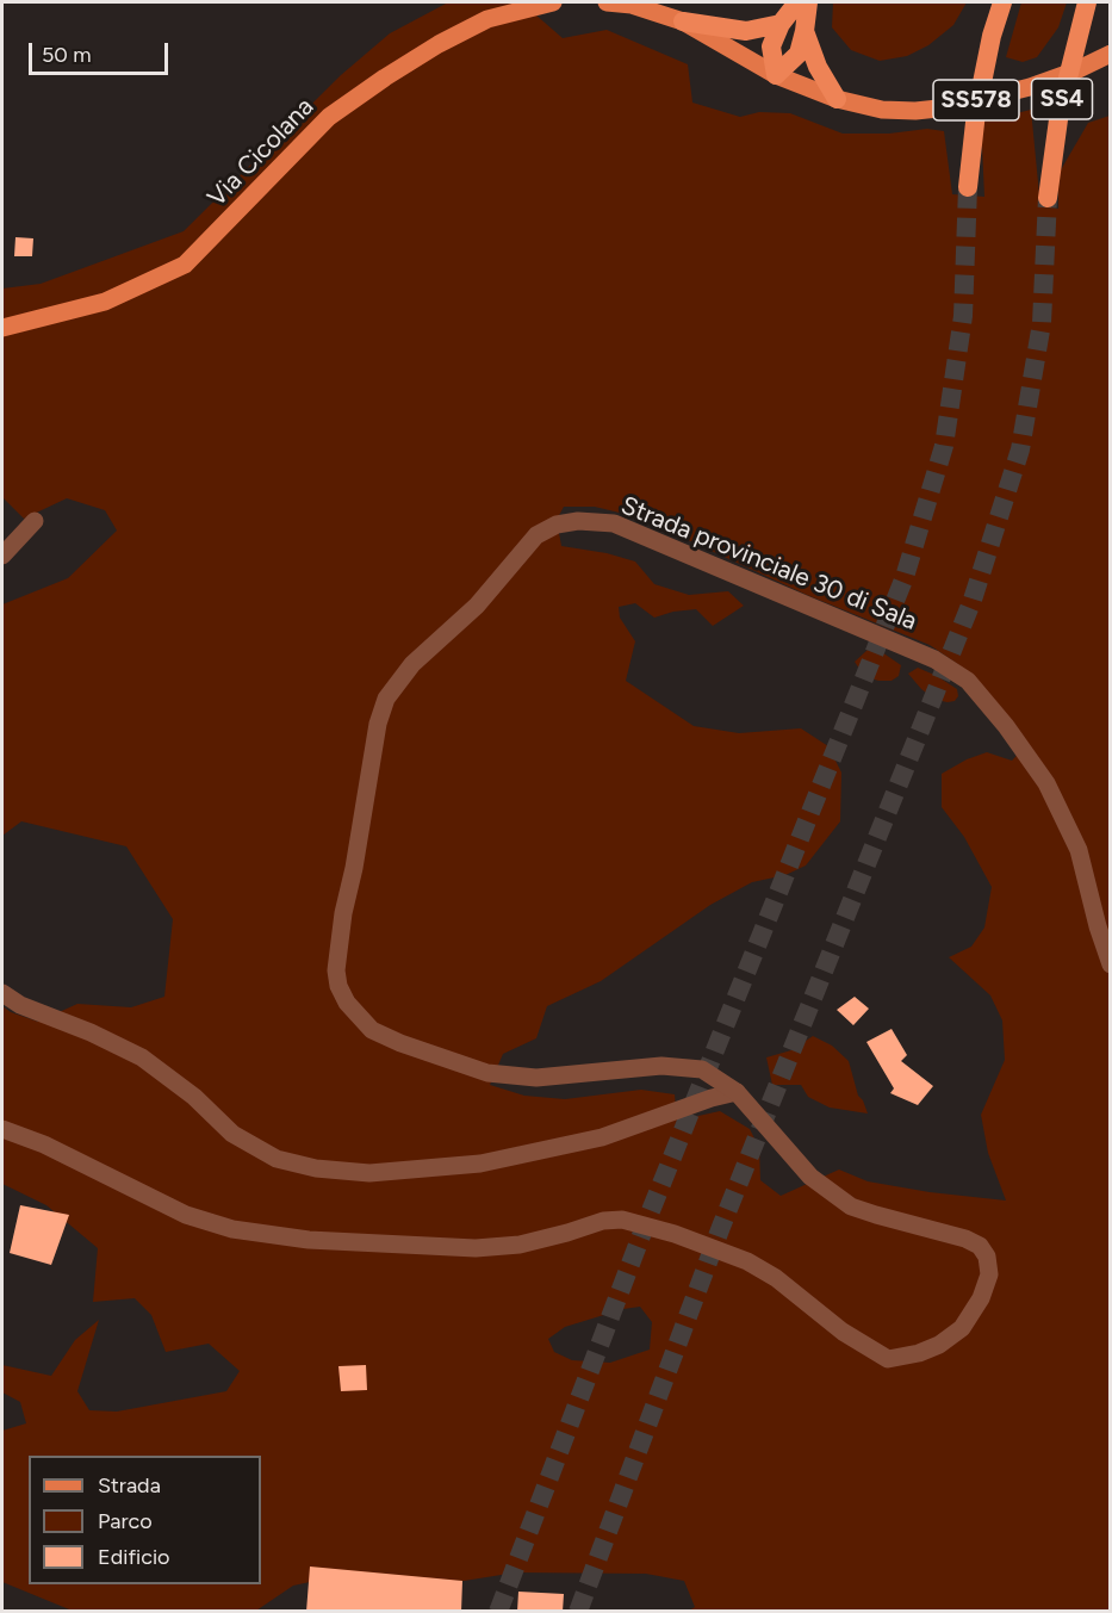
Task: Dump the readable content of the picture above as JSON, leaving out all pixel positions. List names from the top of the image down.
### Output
{
  "streets": {
    "highway": ["SS4"],
    "main road": ["SS578", "Via Cicolana"],
    "street": ["Strada provinciale 30 di Sala"]
  },
  "legend": ["Strada", "Parco", "Edificio"],
  "scale_bar": "50 m"
}
